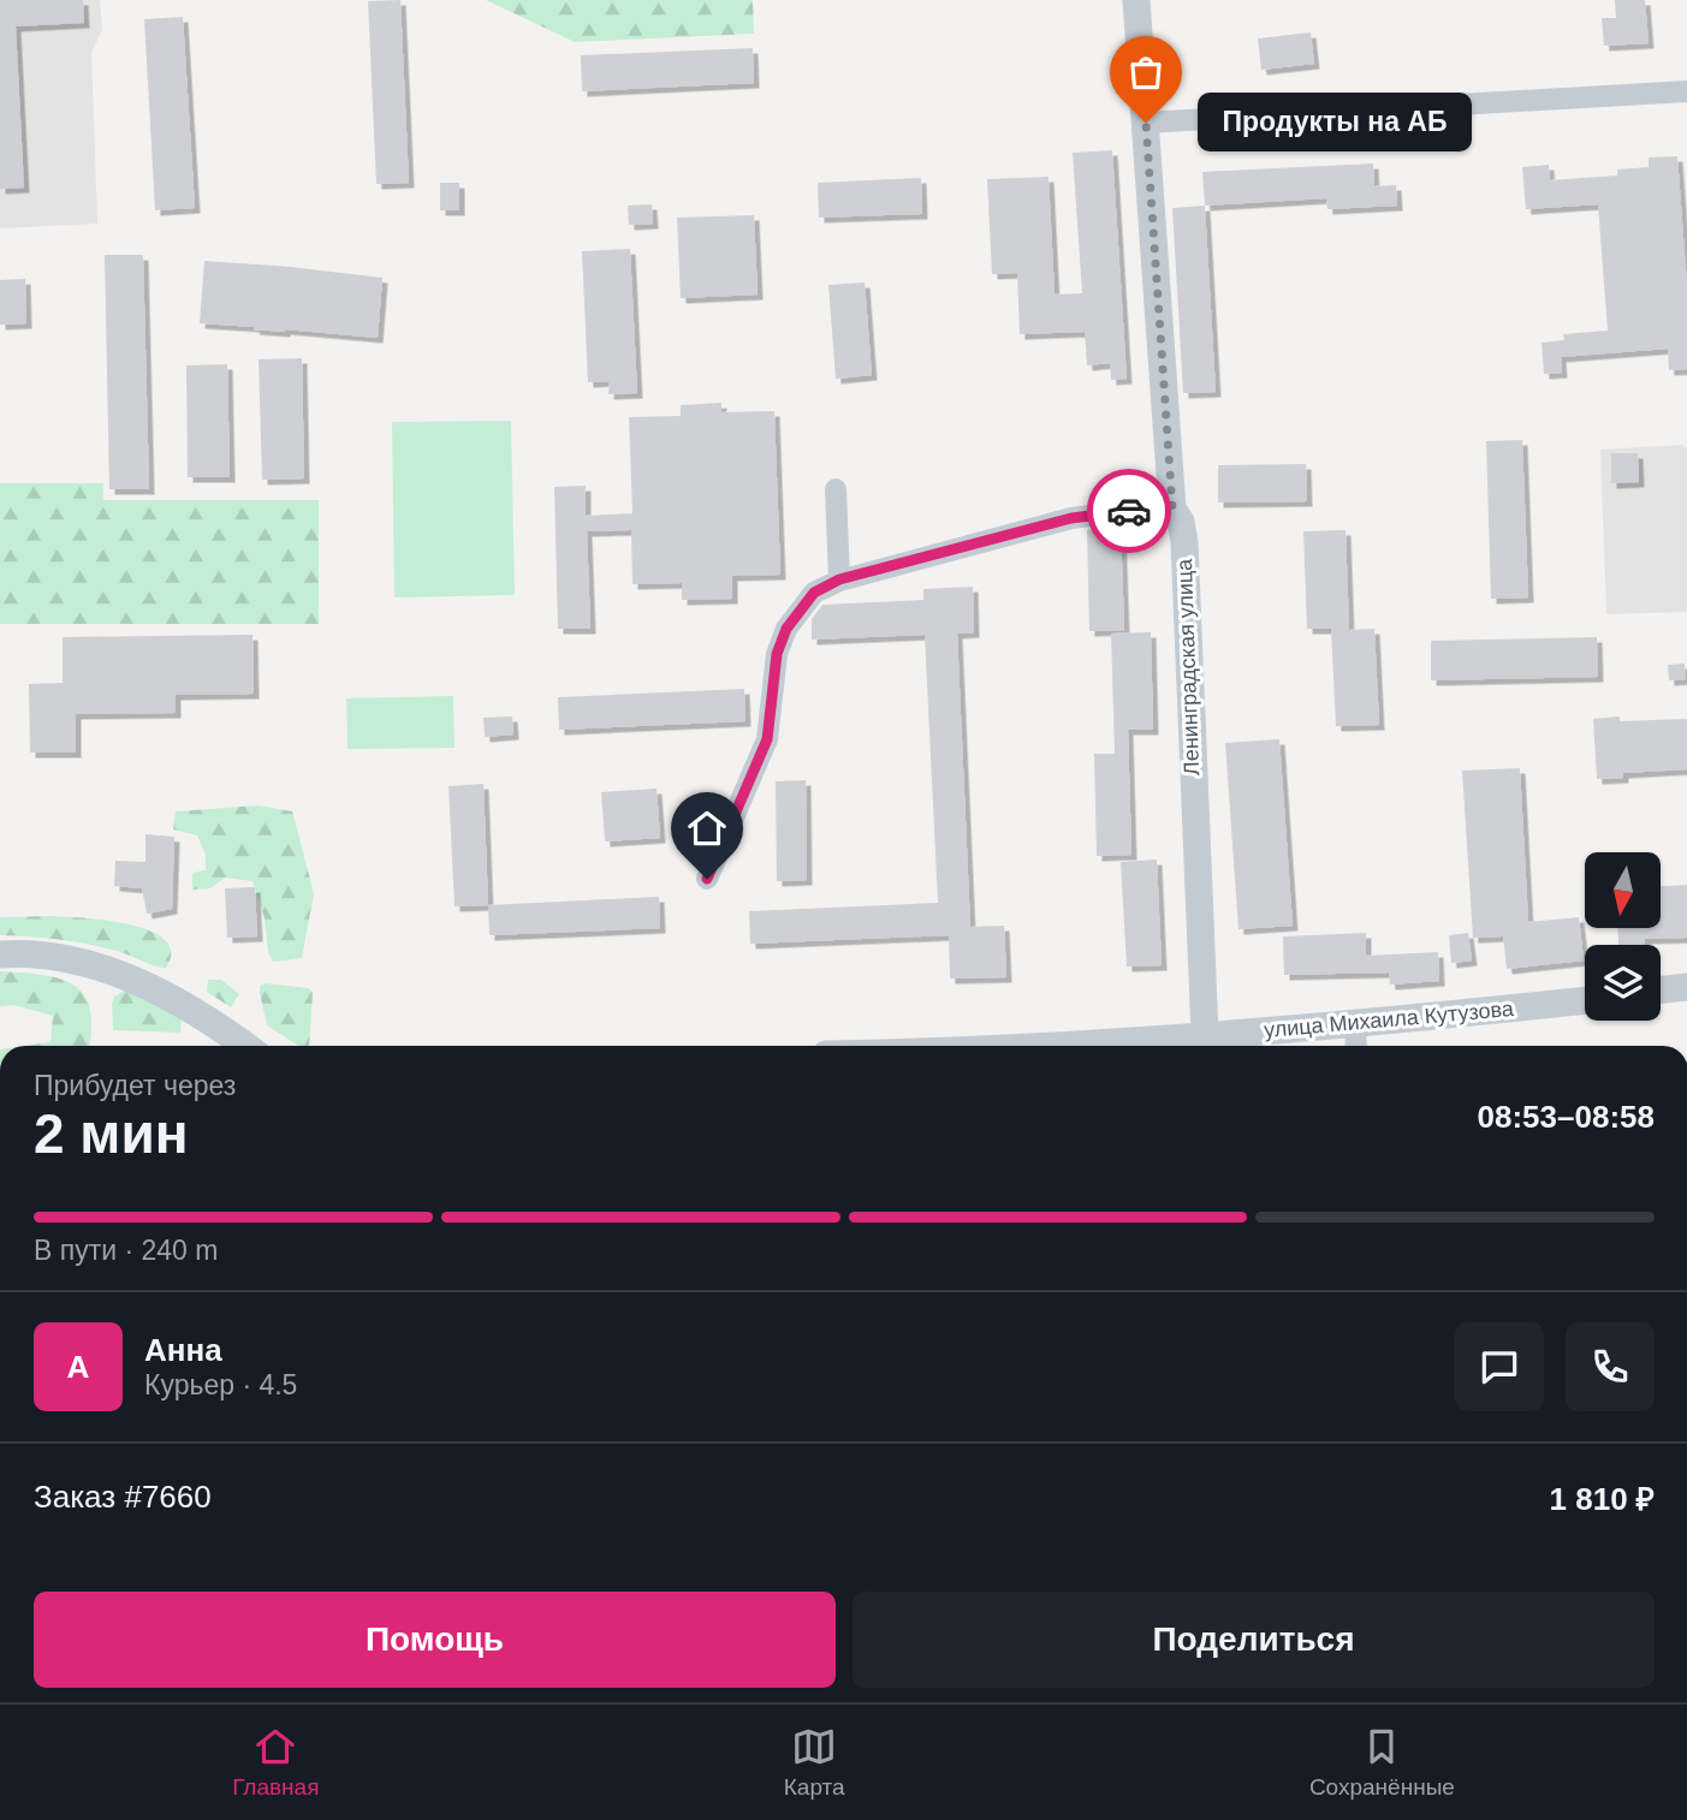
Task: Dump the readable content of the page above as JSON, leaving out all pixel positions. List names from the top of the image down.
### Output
{
  "streets": {
    "street": ["Ленинградская улица", "улица Михаила Кутузова"]
  },
  "crossings": [
    ["Ленинградская улица", "улица Михаила Кутузова"]
  ],
  "places": ["Продукты на АБ"],
  "north": "bottom",
  "page": {
    "bubble": "Продукты на АБ",
    "heading": ["2 мин", "Прибудет через", "08:53–08:58"],
    "panel": [
      "Анна",
      "Курьер · 4.5",
      "Заказ #7660",
      "1 810 ₽"
    ],
    "bar": "В пути · 240 m",
    "round": "А",
    "buttons": ["Помощь", "Поделиться"],
    "tabs": ["Главная", "Карта", "Сохранённые"]
  }
}
